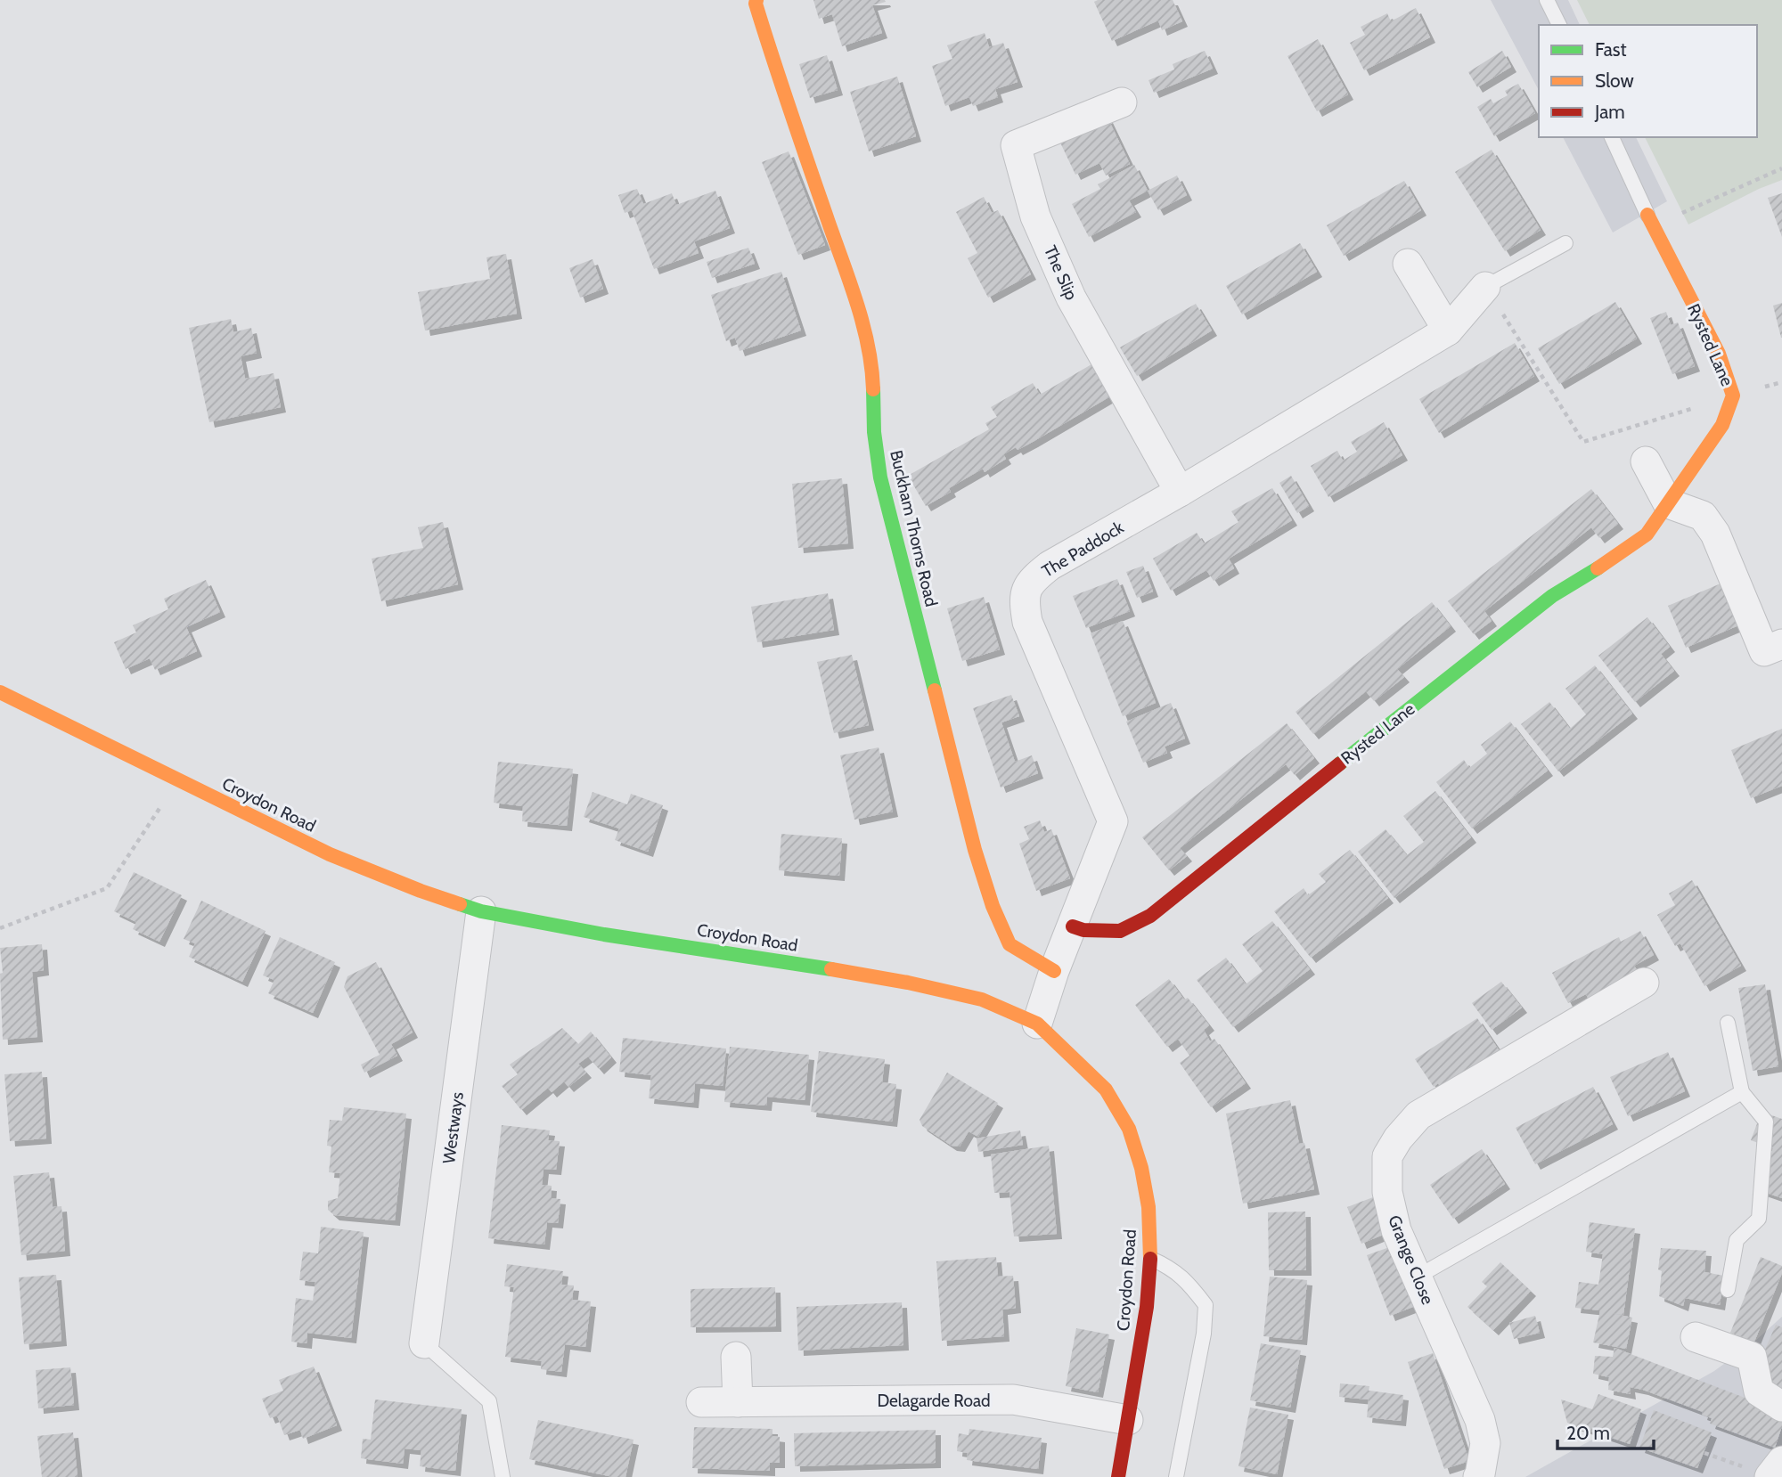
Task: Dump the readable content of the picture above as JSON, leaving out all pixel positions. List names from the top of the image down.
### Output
{
  "streets": {
    "street": [
      "The Slip",
      "Rysted Lane",
      "Buckham Thorns Road",
      "The Paddock",
      "Croydon Road",
      "Westways",
      "Grange Close",
      "Delagarde Road"
    ]
  },
  "crossings": [
    ["The Slip", "The Paddock"],
    ["Rysted Lane", "The Paddock"],
    ["Buckham Thorns Road", "The Paddock"],
    ["The Paddock", "Croydon Road"],
    ["Croydon Road", "Westways"],
    ["Croydon Road", "Delagarde Road"]
  ],
  "legend": ["Fast", "Slow", "Jam"],
  "scale_bar": "20 m"
}
